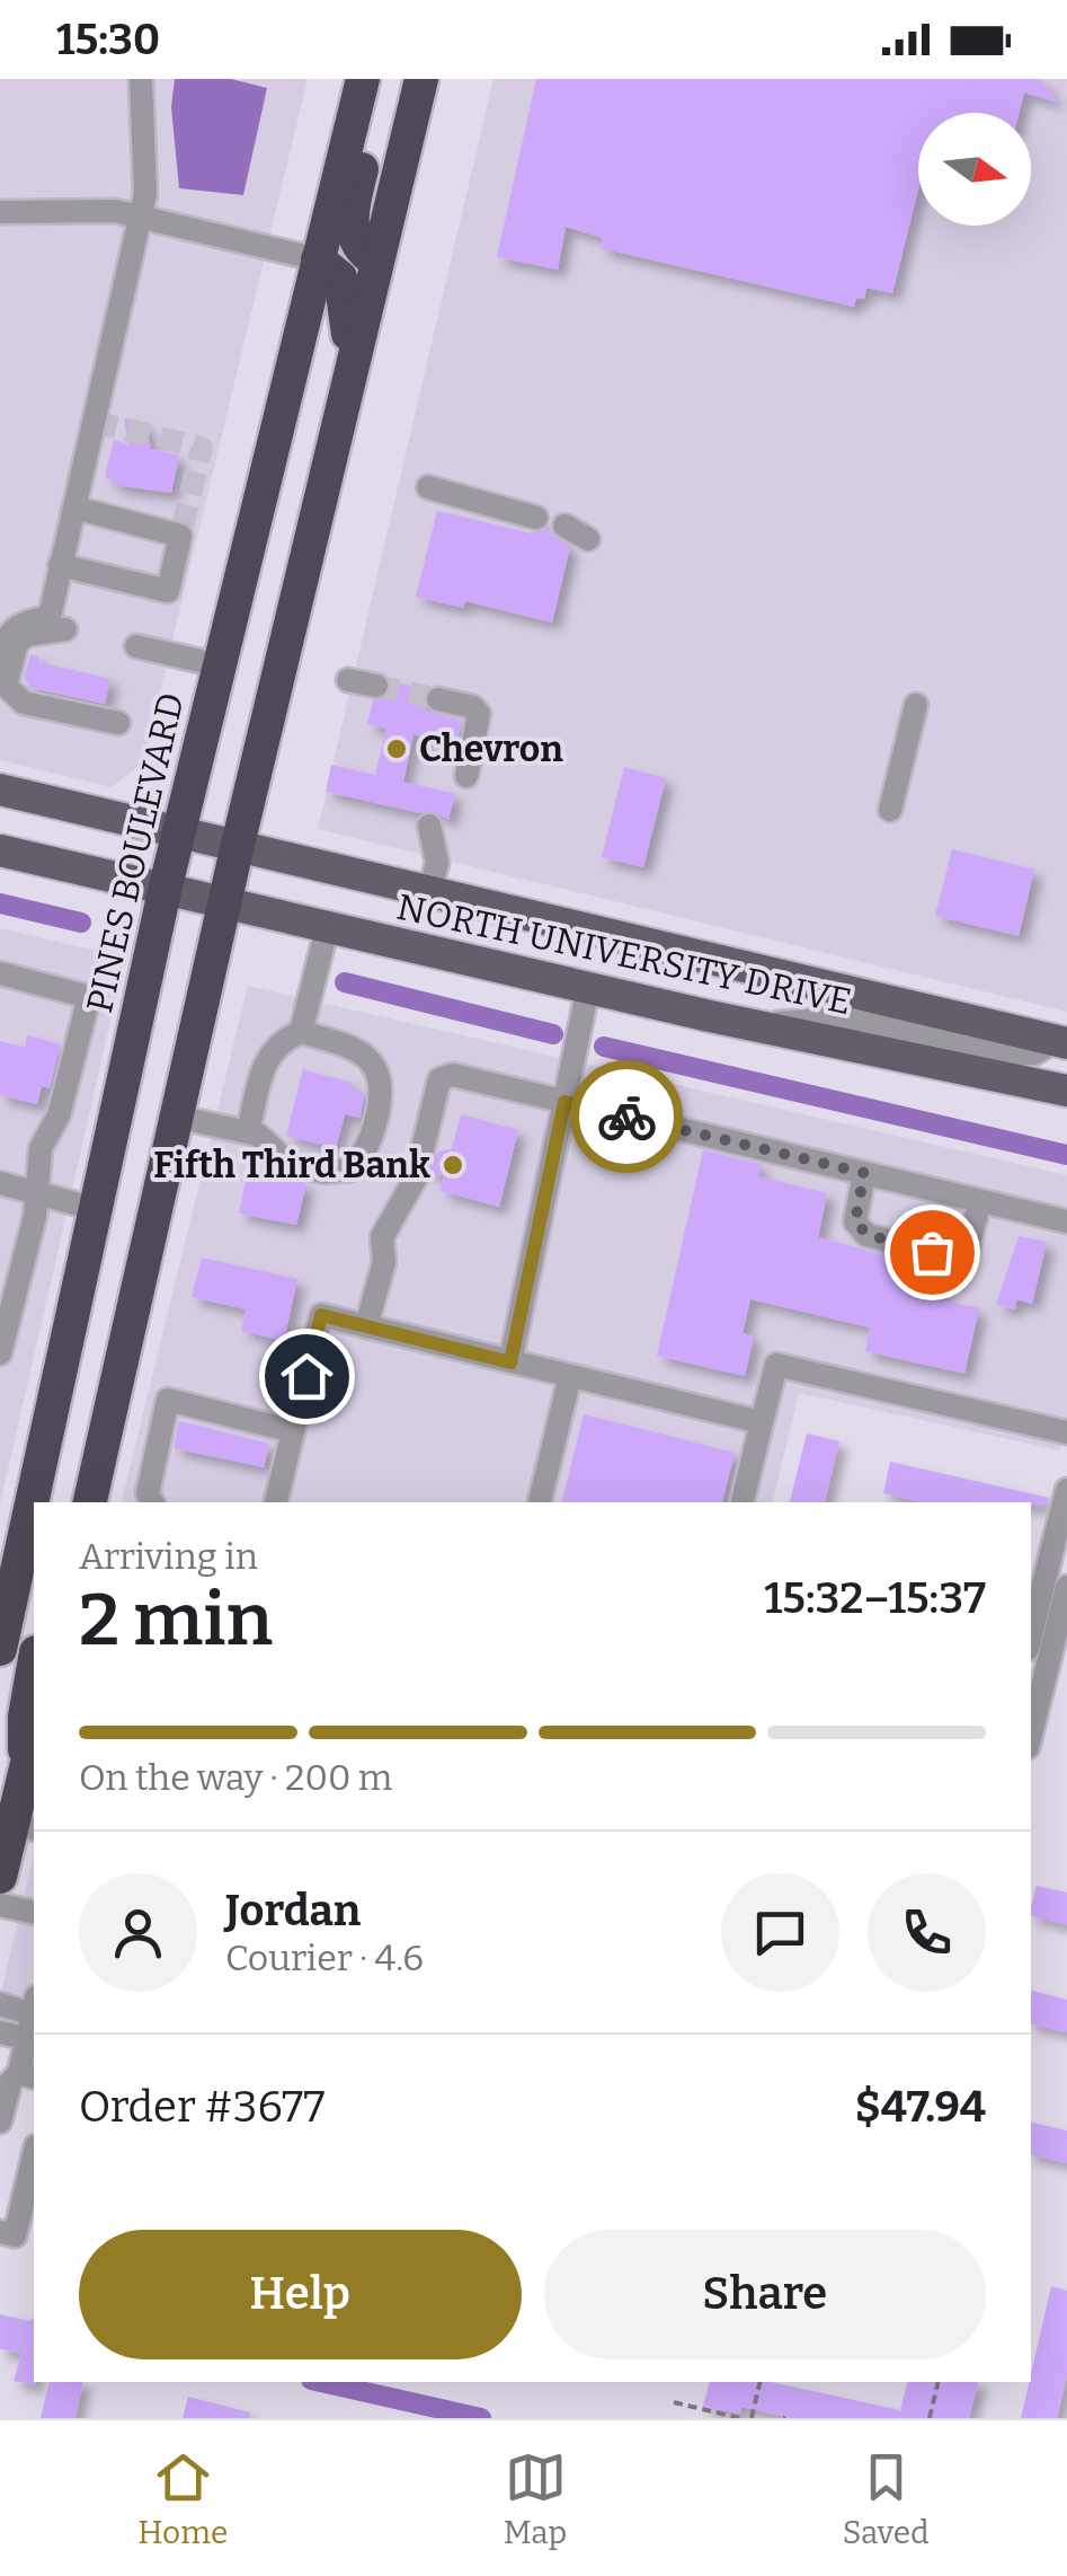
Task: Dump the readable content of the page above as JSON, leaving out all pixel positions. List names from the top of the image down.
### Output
{
  "streets": {
    "highway": ["PINES BOULEVARD"],
    "main road": ["NORTH UNIVERSITY DRIVE"]
  },
  "crossings": [
    ["PINES BOULEVARD", "NORTH UNIVERSITY DRIVE"]
  ],
  "places": ["Chevron", "Fifth Third Bank"],
  "north": "right",
  "page": {
    "status": "15:30",
    "heading": ["2 min", "Arriving in", "15:32–15:37"],
    "panel": [
      "Jordan",
      "Courier · 4.6",
      "Order #3677",
      "$47.94"
    ],
    "bar": "On the way · 200 m",
    "buttons": ["Help", "Share"],
    "tabs": ["Home", "Map", "Saved"]
  }
}
